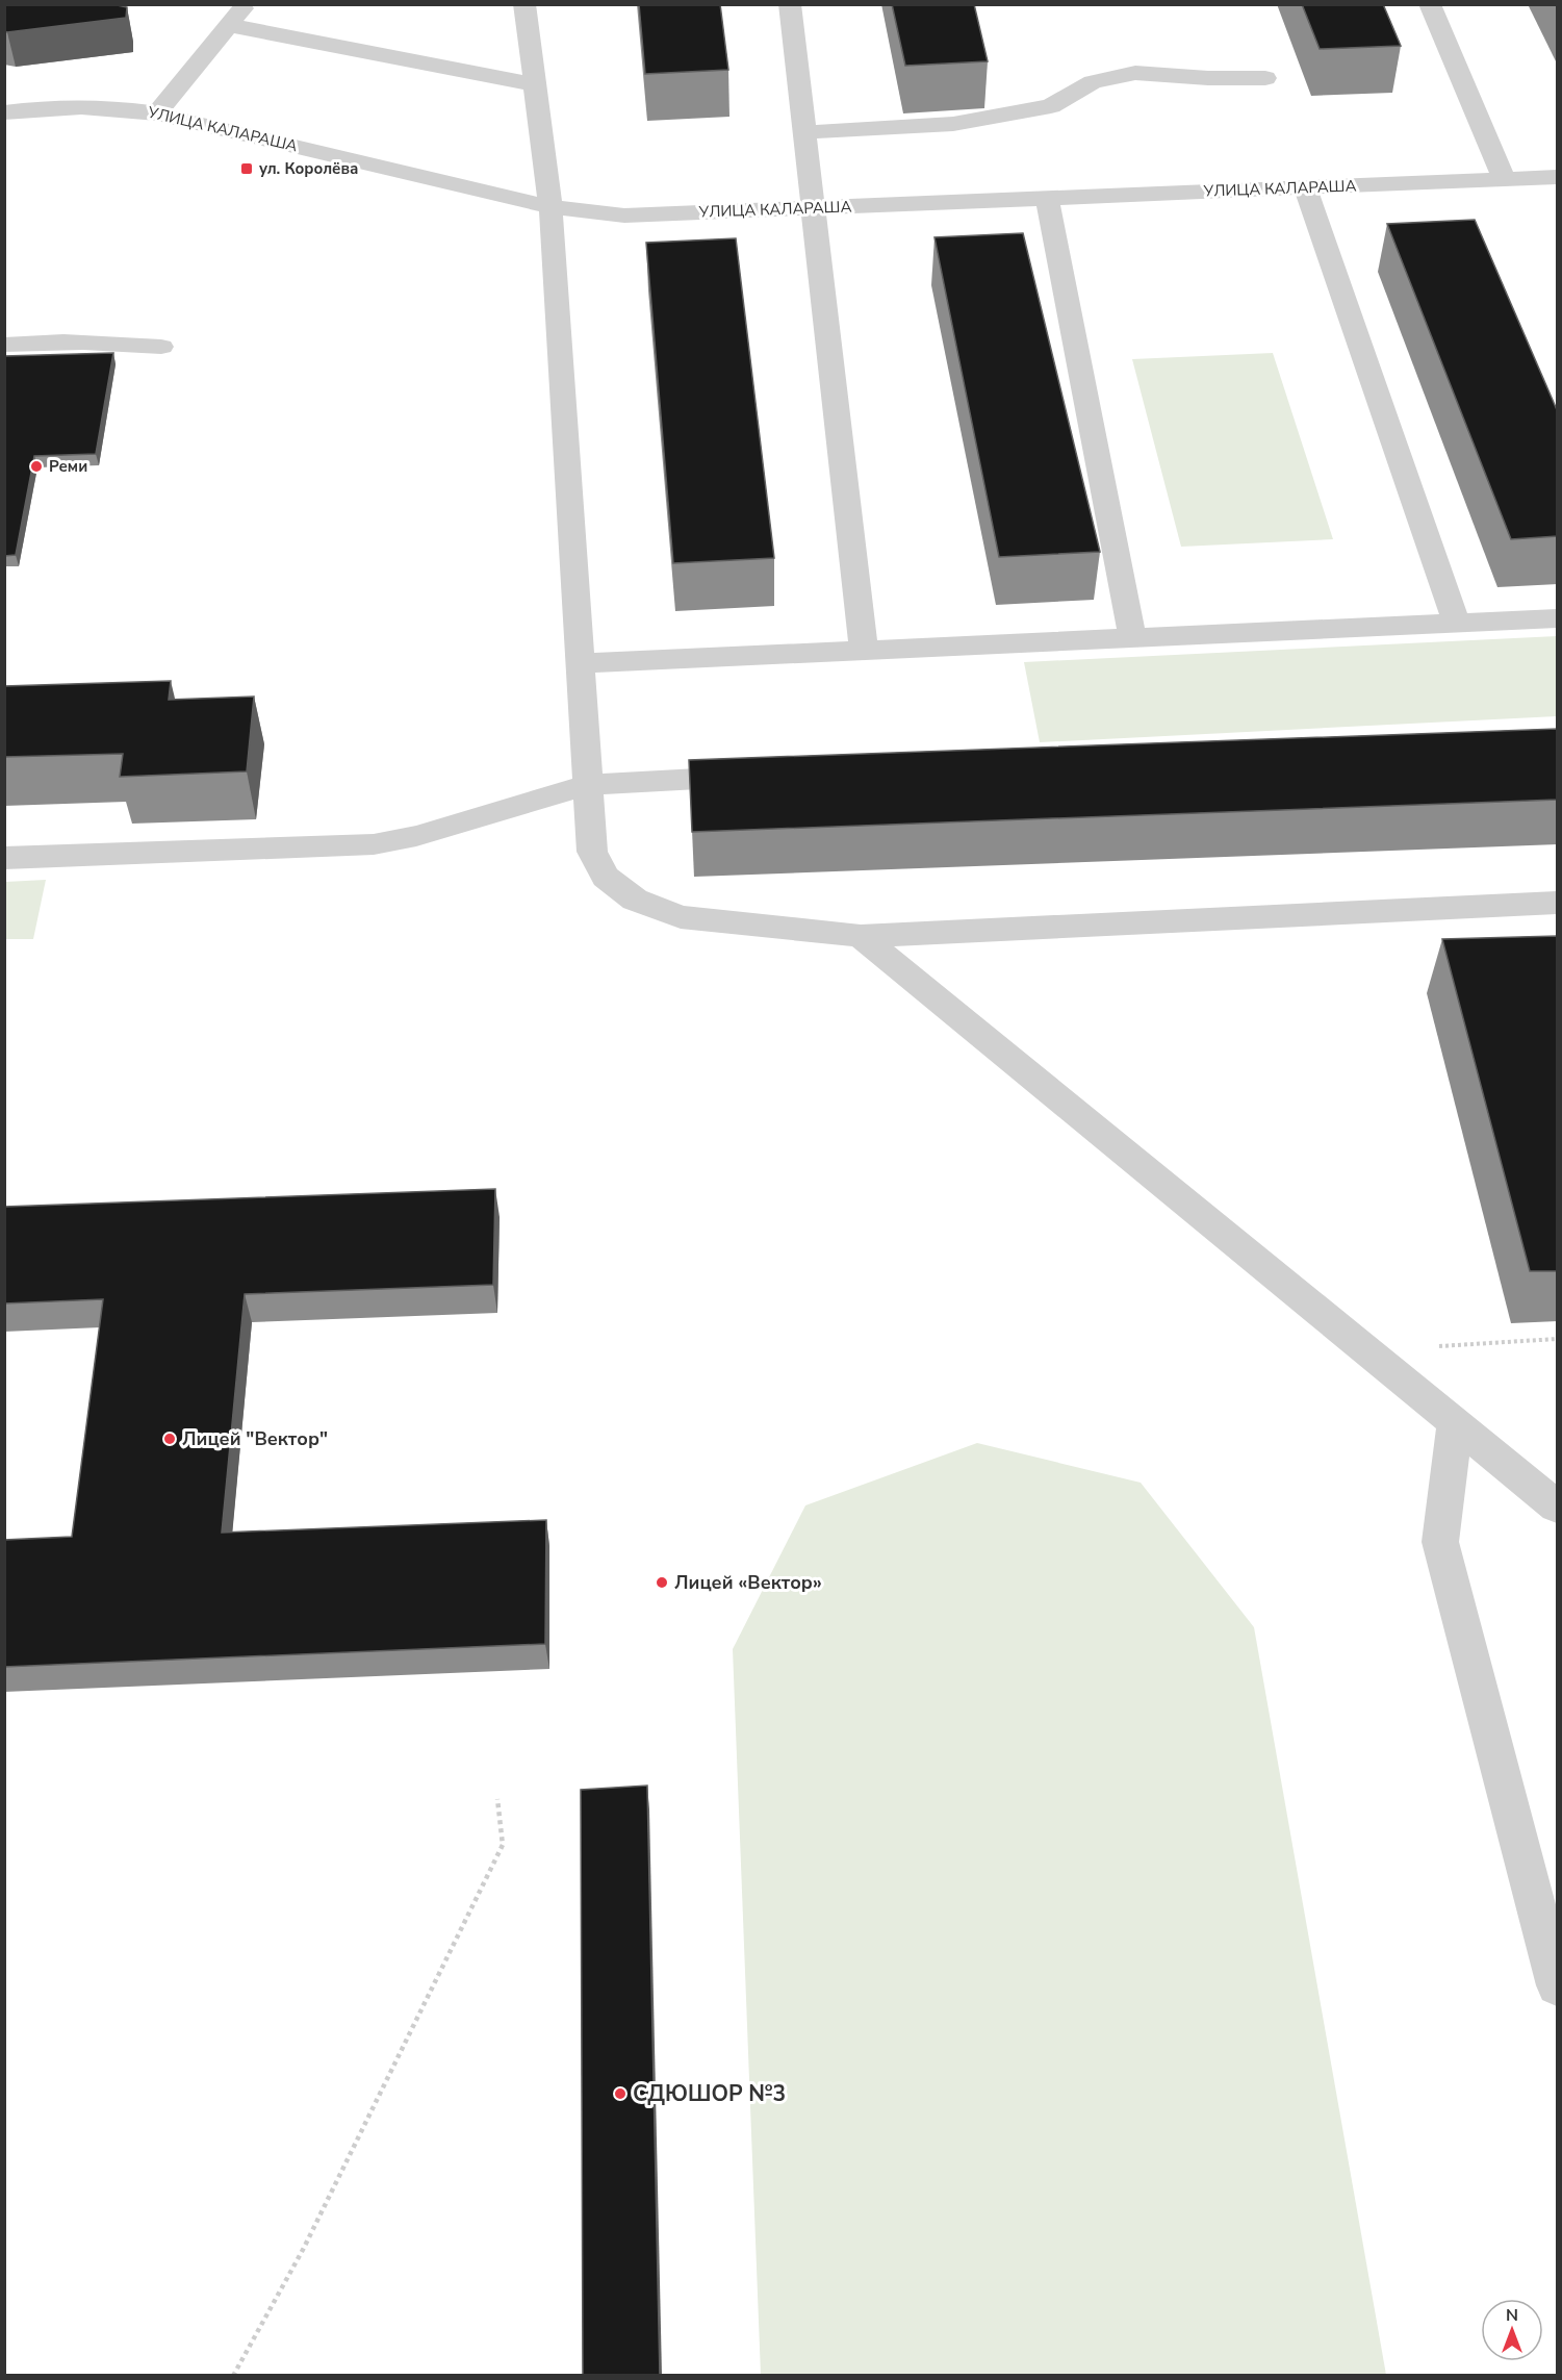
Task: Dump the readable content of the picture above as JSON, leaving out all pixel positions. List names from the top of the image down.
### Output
{
  "streets": {
    "street": ["УЛИЦА КАЛАРАША"]
  },
  "places": {
    "transit": ["ул. Королёва"],
    "other": [
      "Реми",
      "Лицей \"Вектор\"",
      "Лицей «Вектор»",
      "СДЮШОР №3"
    ]
  },
  "north": "top"
}
